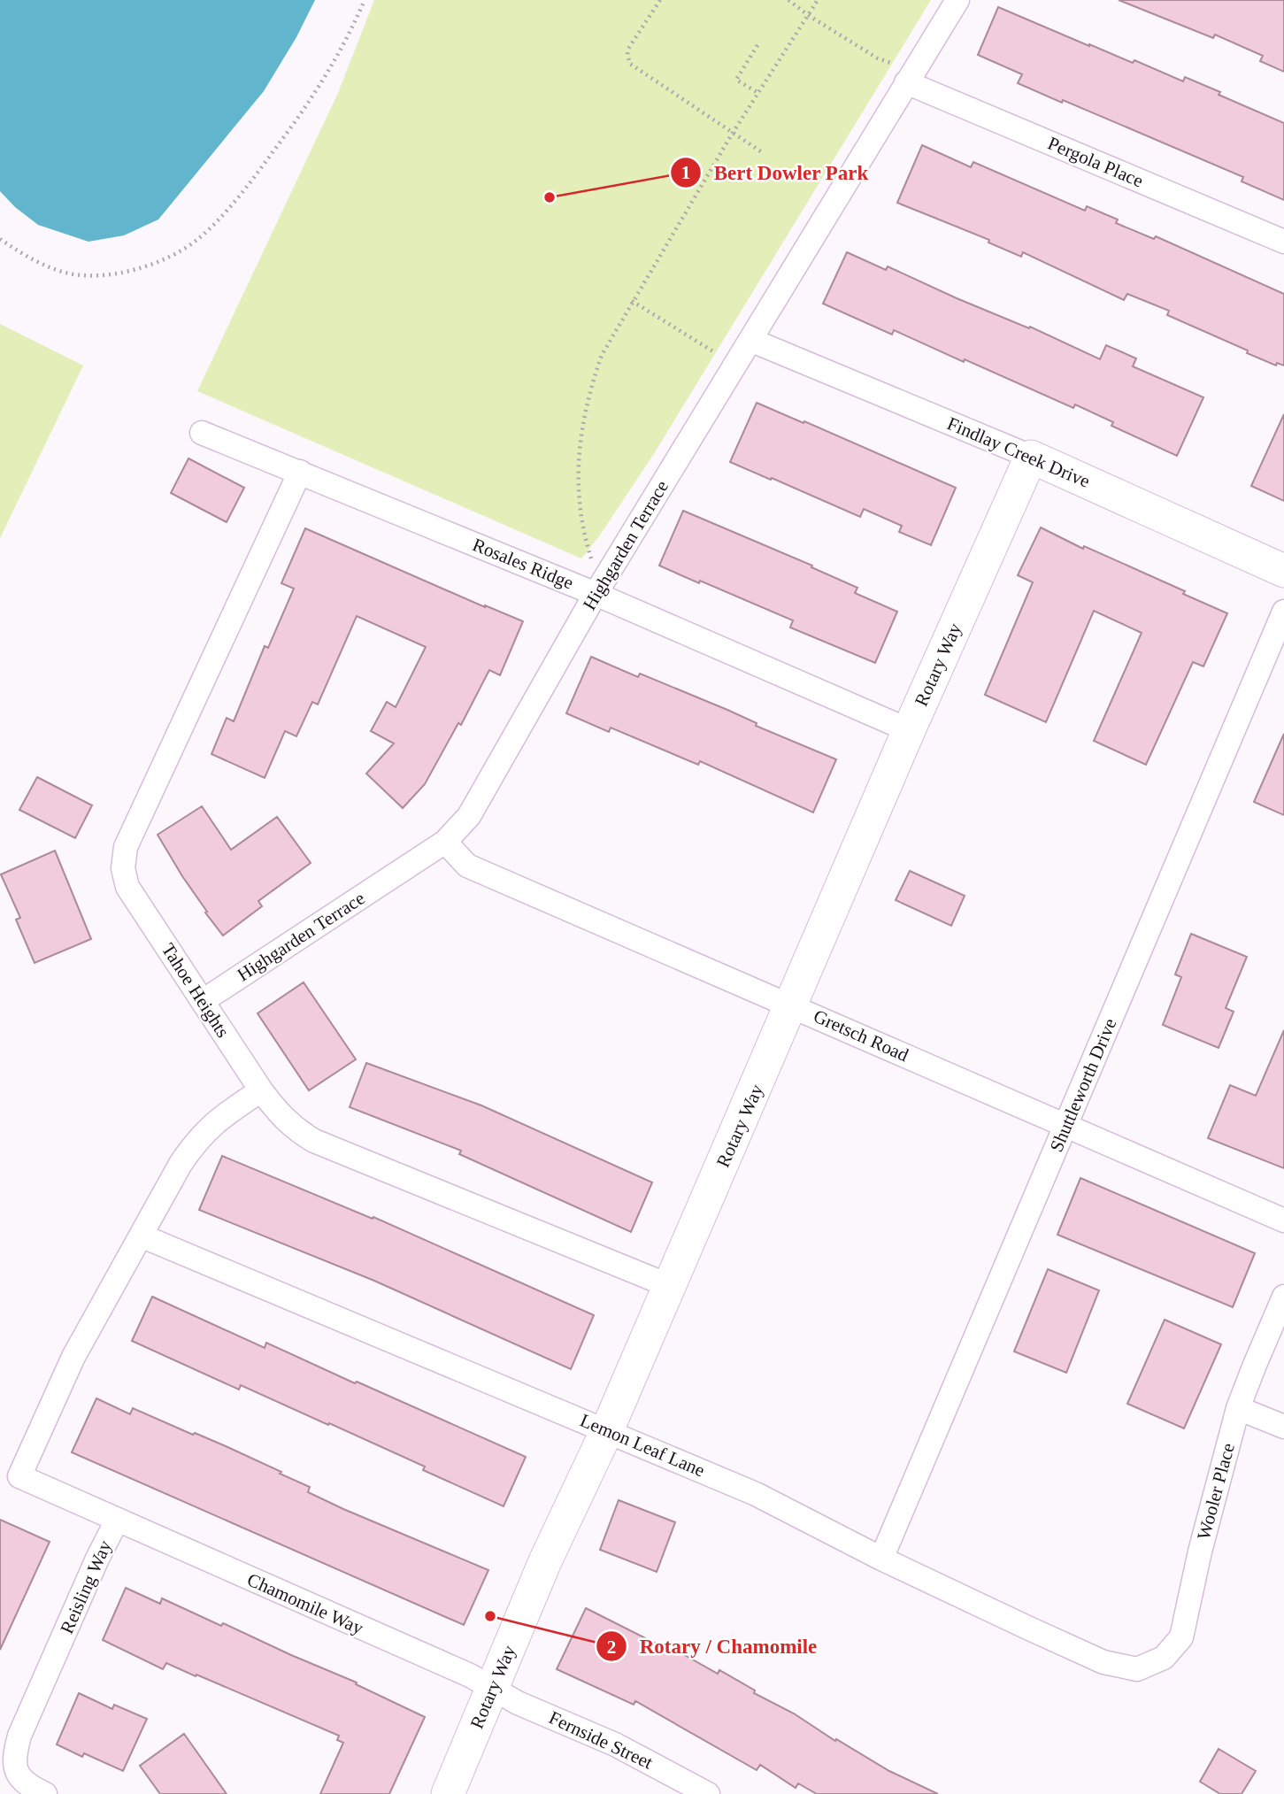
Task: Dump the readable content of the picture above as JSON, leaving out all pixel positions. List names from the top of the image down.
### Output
{
  "streets": {
    "street": [
      "Pergola Place",
      "Findlay Creek Drive",
      "Highgarden Terrace",
      "Rosales Ridge",
      "Rotary Way",
      "Tahoe Heights",
      "Gretsch Road",
      "Shuttleworth Drive",
      "Lemon Leaf Lane",
      "Wooler Place",
      "Reisling Way",
      "Chamomile Way",
      "Fernside Street"
    ]
  },
  "crossings": [
    ["Pergola Place", "Highgarden Terrace"],
    ["Findlay Creek Drive", "Highgarden Terrace"],
    ["Findlay Creek Drive", "Rotary Way"],
    ["Highgarden Terrace", "Rosales Ridge"],
    ["Highgarden Terrace", "Tahoe Heights"],
    ["Highgarden Terrace", "Gretsch Road"],
    ["Rosales Ridge", "Rotary Way"],
    ["Rosales Ridge", "Tahoe Heights"],
    ["Rotary Way", "Tahoe Heights"],
    ["Rotary Way", "Gretsch Road"],
    ["Rotary Way", "Lemon Leaf Lane"],
    ["Rotary Way", "Chamomile Way"],
    ["Rotary Way", "Fernside Street"],
    ["Gretsch Road", "Shuttleworth Drive"],
    ["Shuttleworth Drive", "Lemon Leaf Lane"],
    ["Lemon Leaf Lane", "Wooler Place"],
    ["Lemon Leaf Lane", "Reisling Way"],
    ["Reisling Way", "Chamomile Way"],
    ["Chamomile Way", "Fernside Street"]
  ],
  "places": ["Bert Dowler Park", "Rotary / Chamomile"]
}
